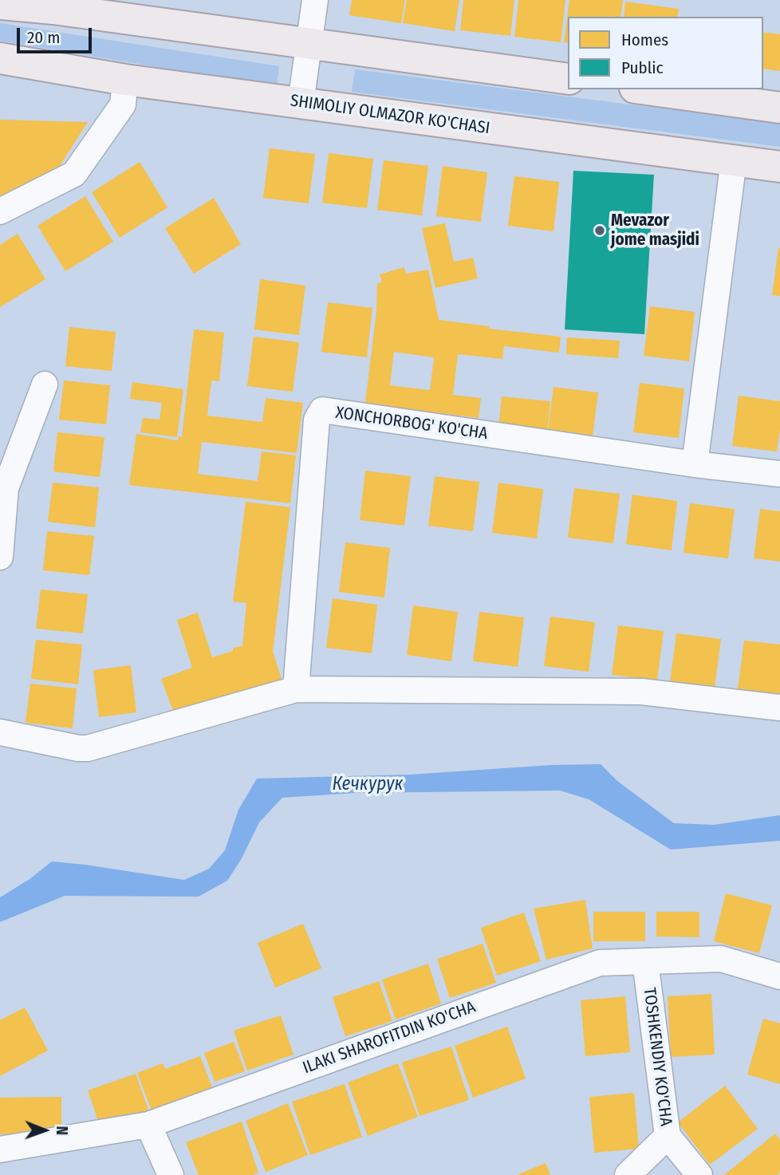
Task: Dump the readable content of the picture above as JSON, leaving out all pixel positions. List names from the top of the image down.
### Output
{
  "streets": {
    "main road": ["SHIMOLIY OLMAZOR KO'CHASI"],
    "street": ["XONCHORBOG' KO'CHA", "ILAKI SHAROFITDIN KO'CHA", "TOSHKENDIY KO'CHA"]
  },
  "crossings": [
    ["ILAKI SHAROFITDIN KO'CHA", "TOSHKENDIY KO'CHA"]
  ],
  "water": ["Кечкурук"],
  "places": ["Mevazor jome masjidi"],
  "legend": ["Homes", "Public"],
  "scale_bar": "20 m",
  "north": "right"
}
